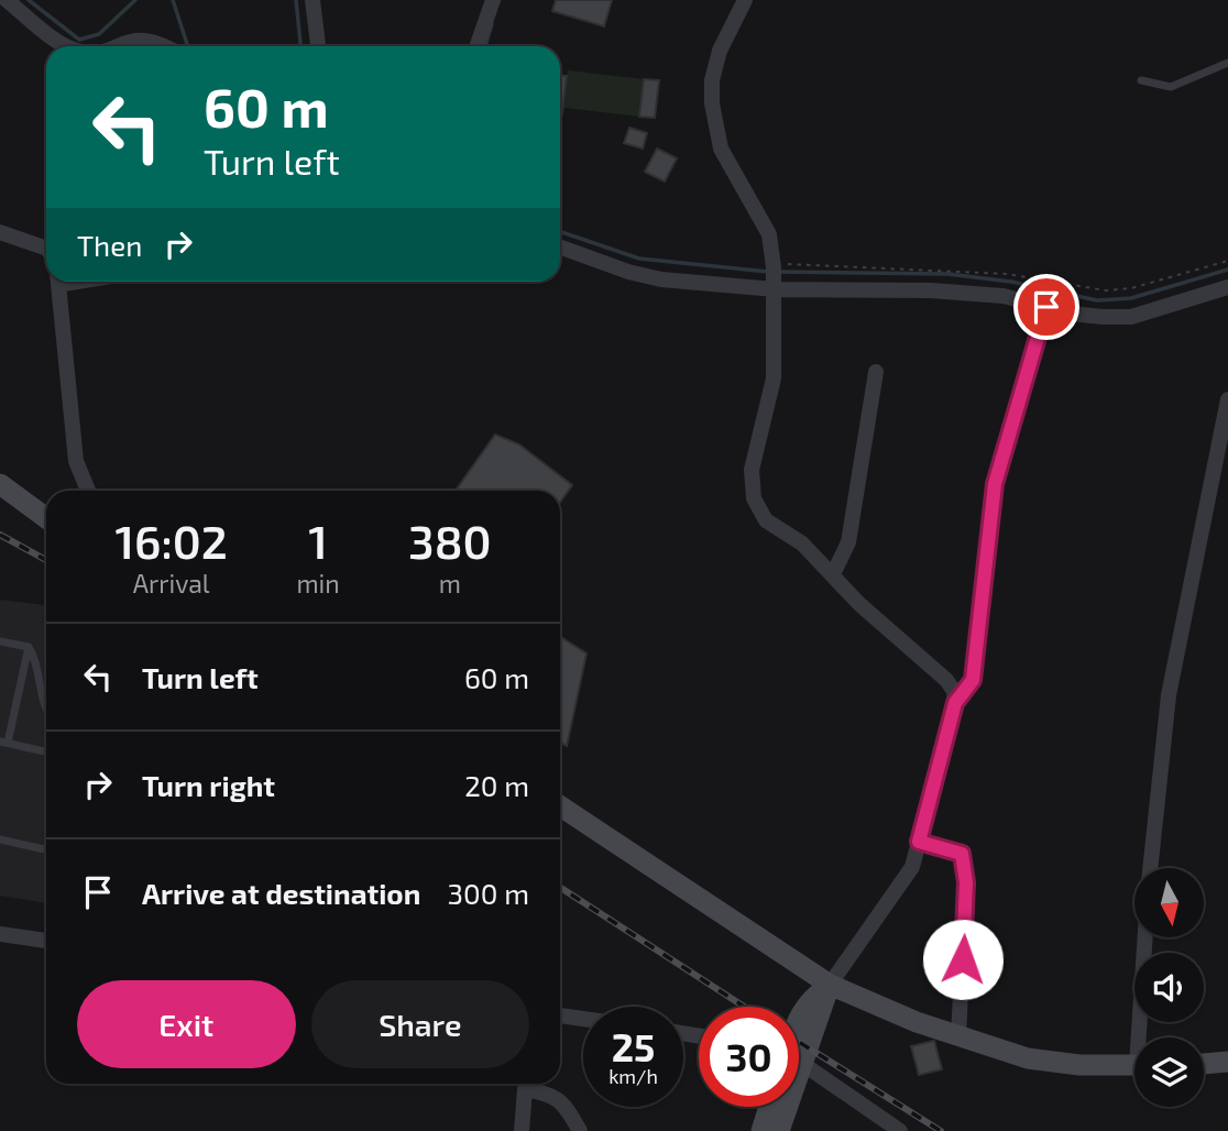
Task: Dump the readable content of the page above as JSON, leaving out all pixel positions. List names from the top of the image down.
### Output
{
  "north": "bottom",
  "page": {
    "turn": ["60 m", "Turn left"],
    "then": "Then",
    "eta": [
      "16:02",
      "Arrival",
      "1",
      "min",
      "380",
      "m"
    ],
    "list": [
      {
        "name": "Turn left",
        "value": "60 m"
      },
      {
        "name": "Turn right",
        "value": "20 m"
      },
      {
        "name": "Arrive at destination",
        "value": "300 m"
      }
    ],
    "buttons": ["Exit", "Share"],
    "speed": "25 km/h",
    "limit": "30"
  }
}
